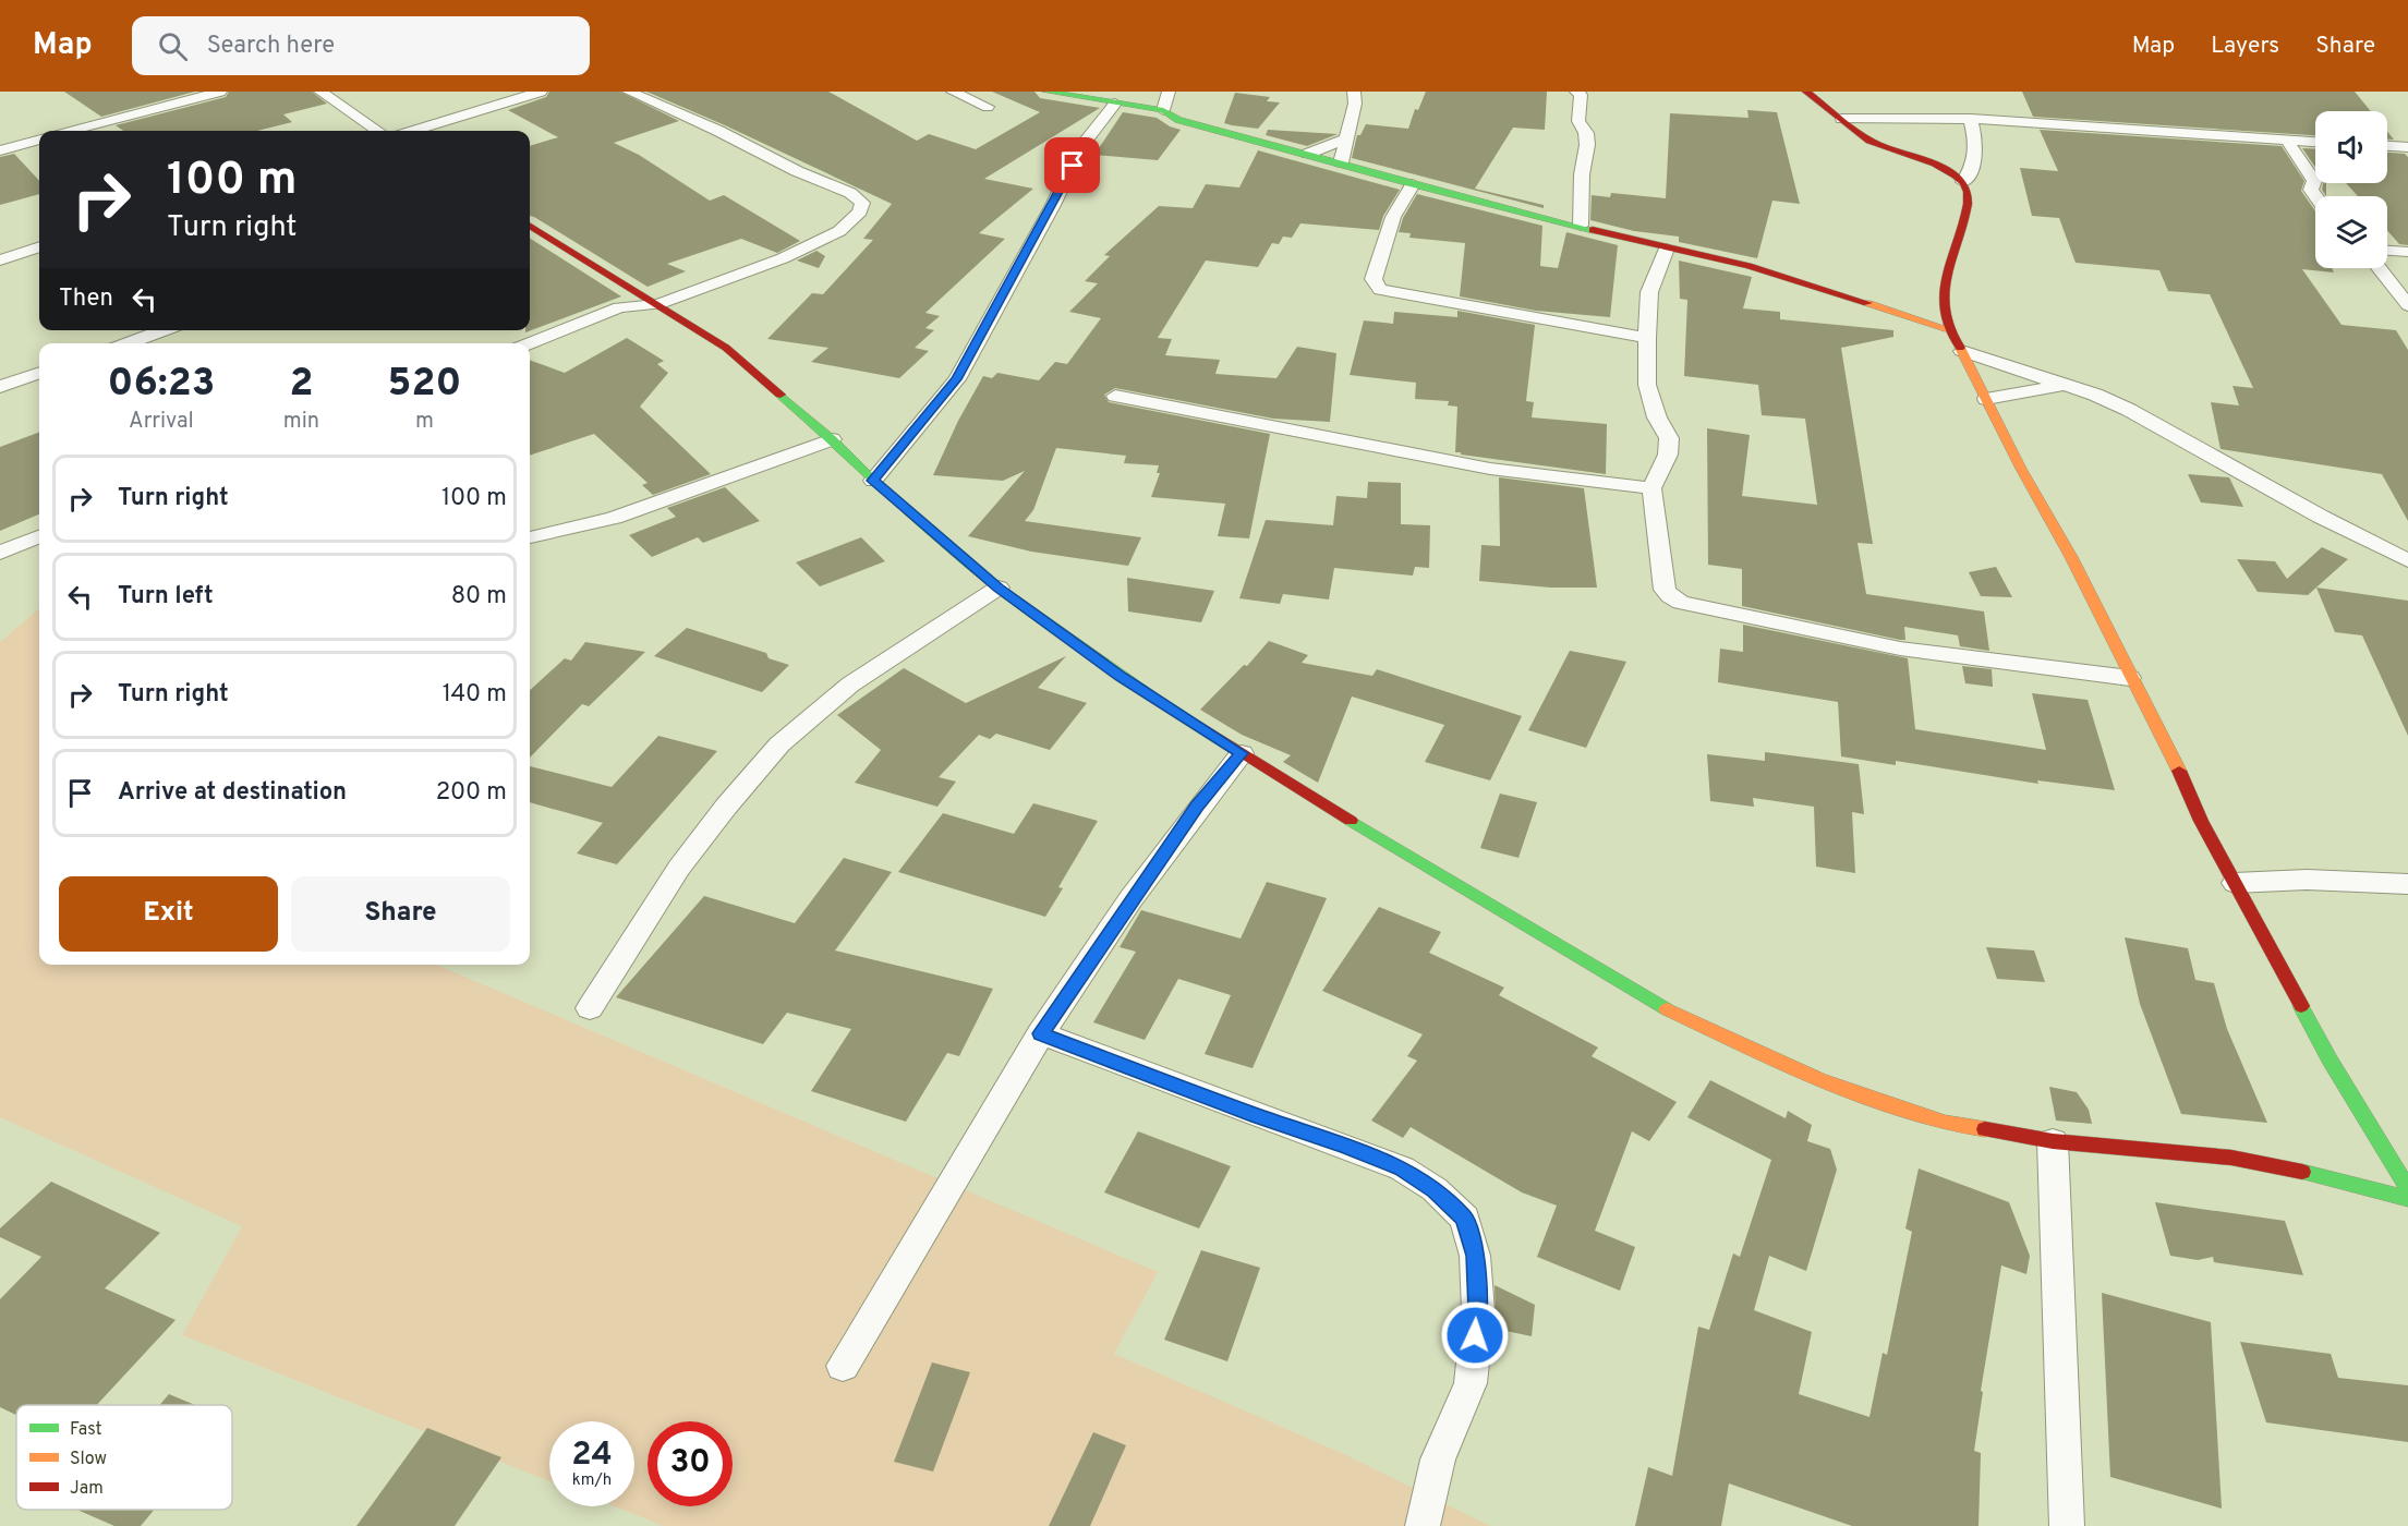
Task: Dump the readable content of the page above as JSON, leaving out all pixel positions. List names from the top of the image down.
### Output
{
  "legend": ["Fast", "Slow", "Jam"],
  "page": {
    "header": "Map",
    "search": "Search here",
    "nav": ["Map", "Layers", "Share"],
    "turn": ["100 m", "Turn right"],
    "then": "Then",
    "eta": [
      "06:23",
      "Arrival",
      "2",
      "min",
      "520",
      "m"
    ],
    "list": [
      {
        "name": "Turn right",
        "value": "100 m"
      },
      {
        "name": "Turn left",
        "value": "80 m"
      },
      {
        "name": "Turn right",
        "value": "140 m"
      },
      {
        "name": "Arrive at destination",
        "value": "200 m"
      }
    ],
    "buttons": ["Exit", "Share"],
    "speed": "24 km/h",
    "limit": "30"
  }
}
